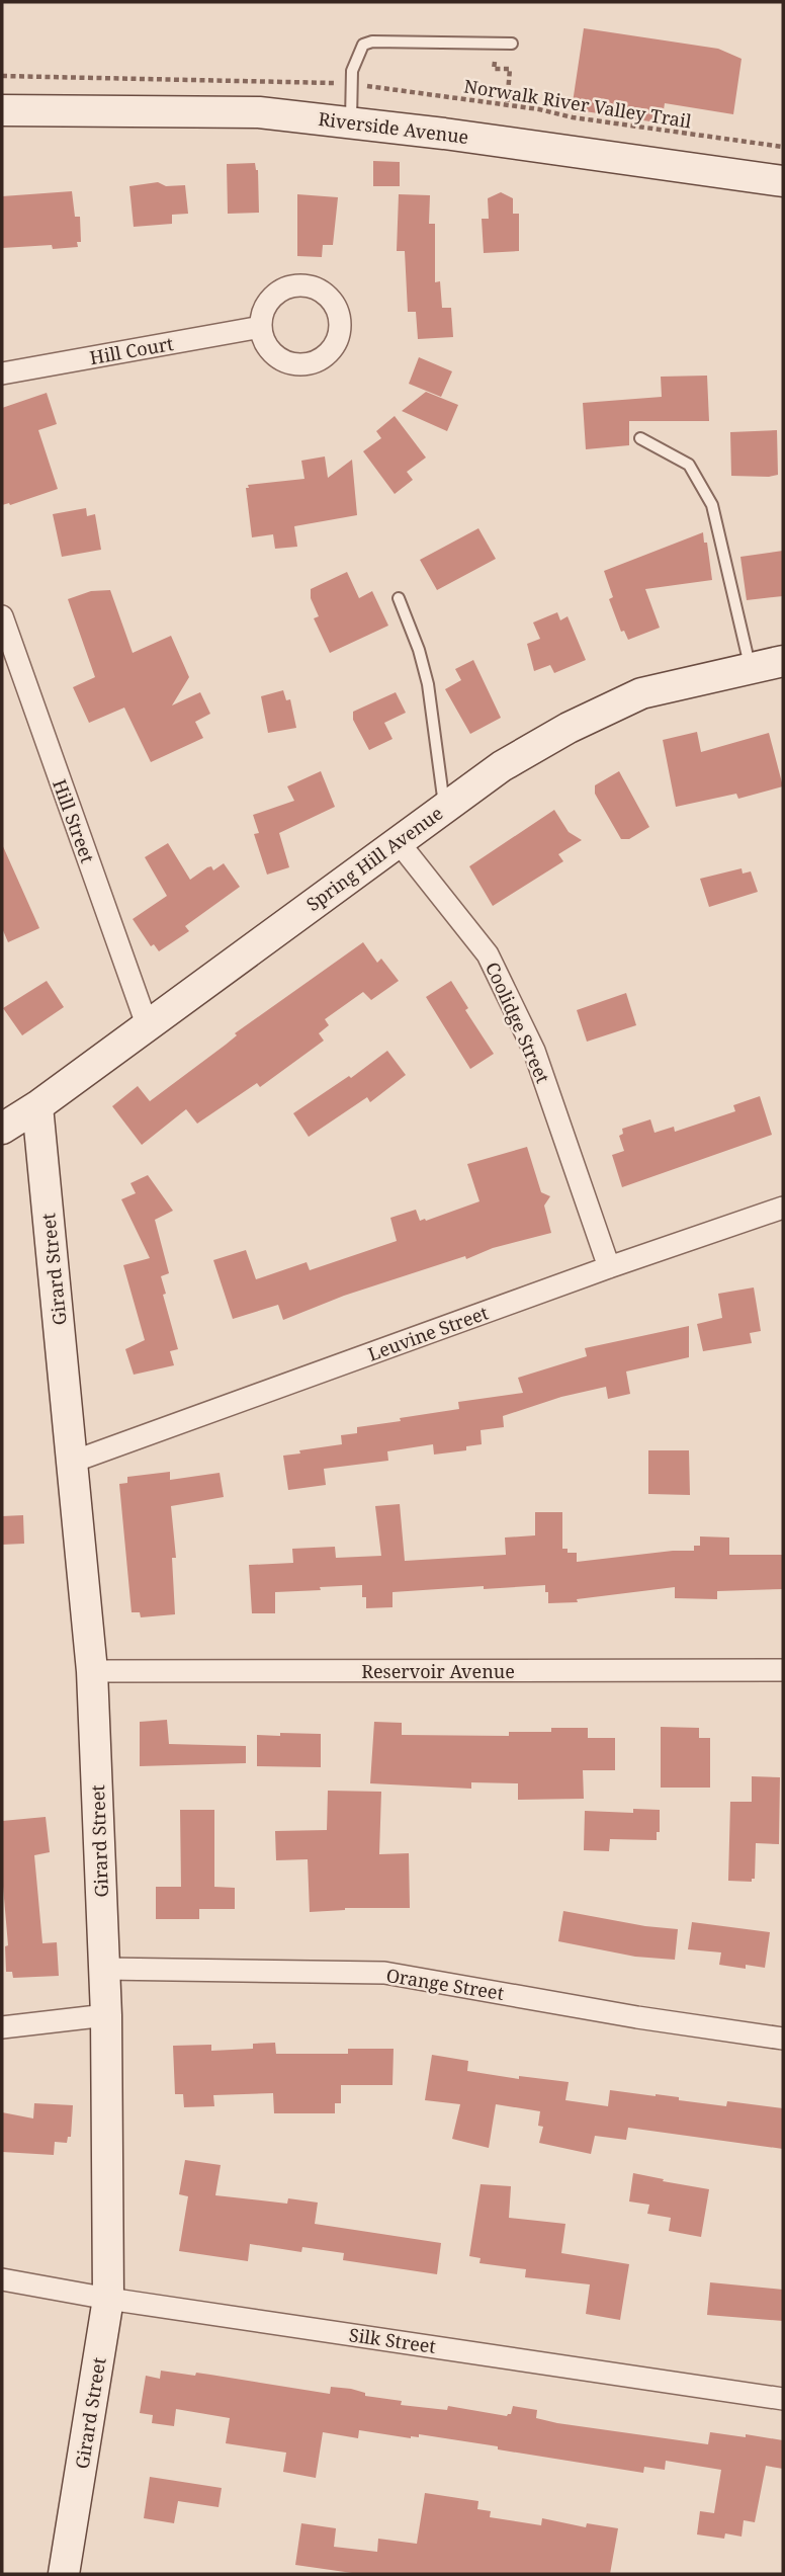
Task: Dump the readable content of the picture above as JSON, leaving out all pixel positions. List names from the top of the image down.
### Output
{
  "streets": {
    "street": [
      "Riverside Avenue",
      "Hill Court",
      "Hill Street",
      "Spring Hill Avenue",
      "Coolidge Street",
      "Girard Street",
      "Leuvine Street",
      "Reservoir Avenue",
      "Orange Street",
      "Silk Street"
    ],
    "path": ["Norwalk River Valley Trail"]
  },
  "crossings": [
    ["Hill Street", "Spring Hill Avenue"],
    ["Spring Hill Avenue", "Coolidge Street"],
    ["Spring Hill Avenue", "Girard Street"],
    ["Coolidge Street", "Leuvine Street"],
    ["Girard Street", "Leuvine Street"],
    ["Girard Street", "Reservoir Avenue"],
    ["Girard Street", "Orange Street"],
    ["Girard Street", "Silk Street"]
  ]
}
